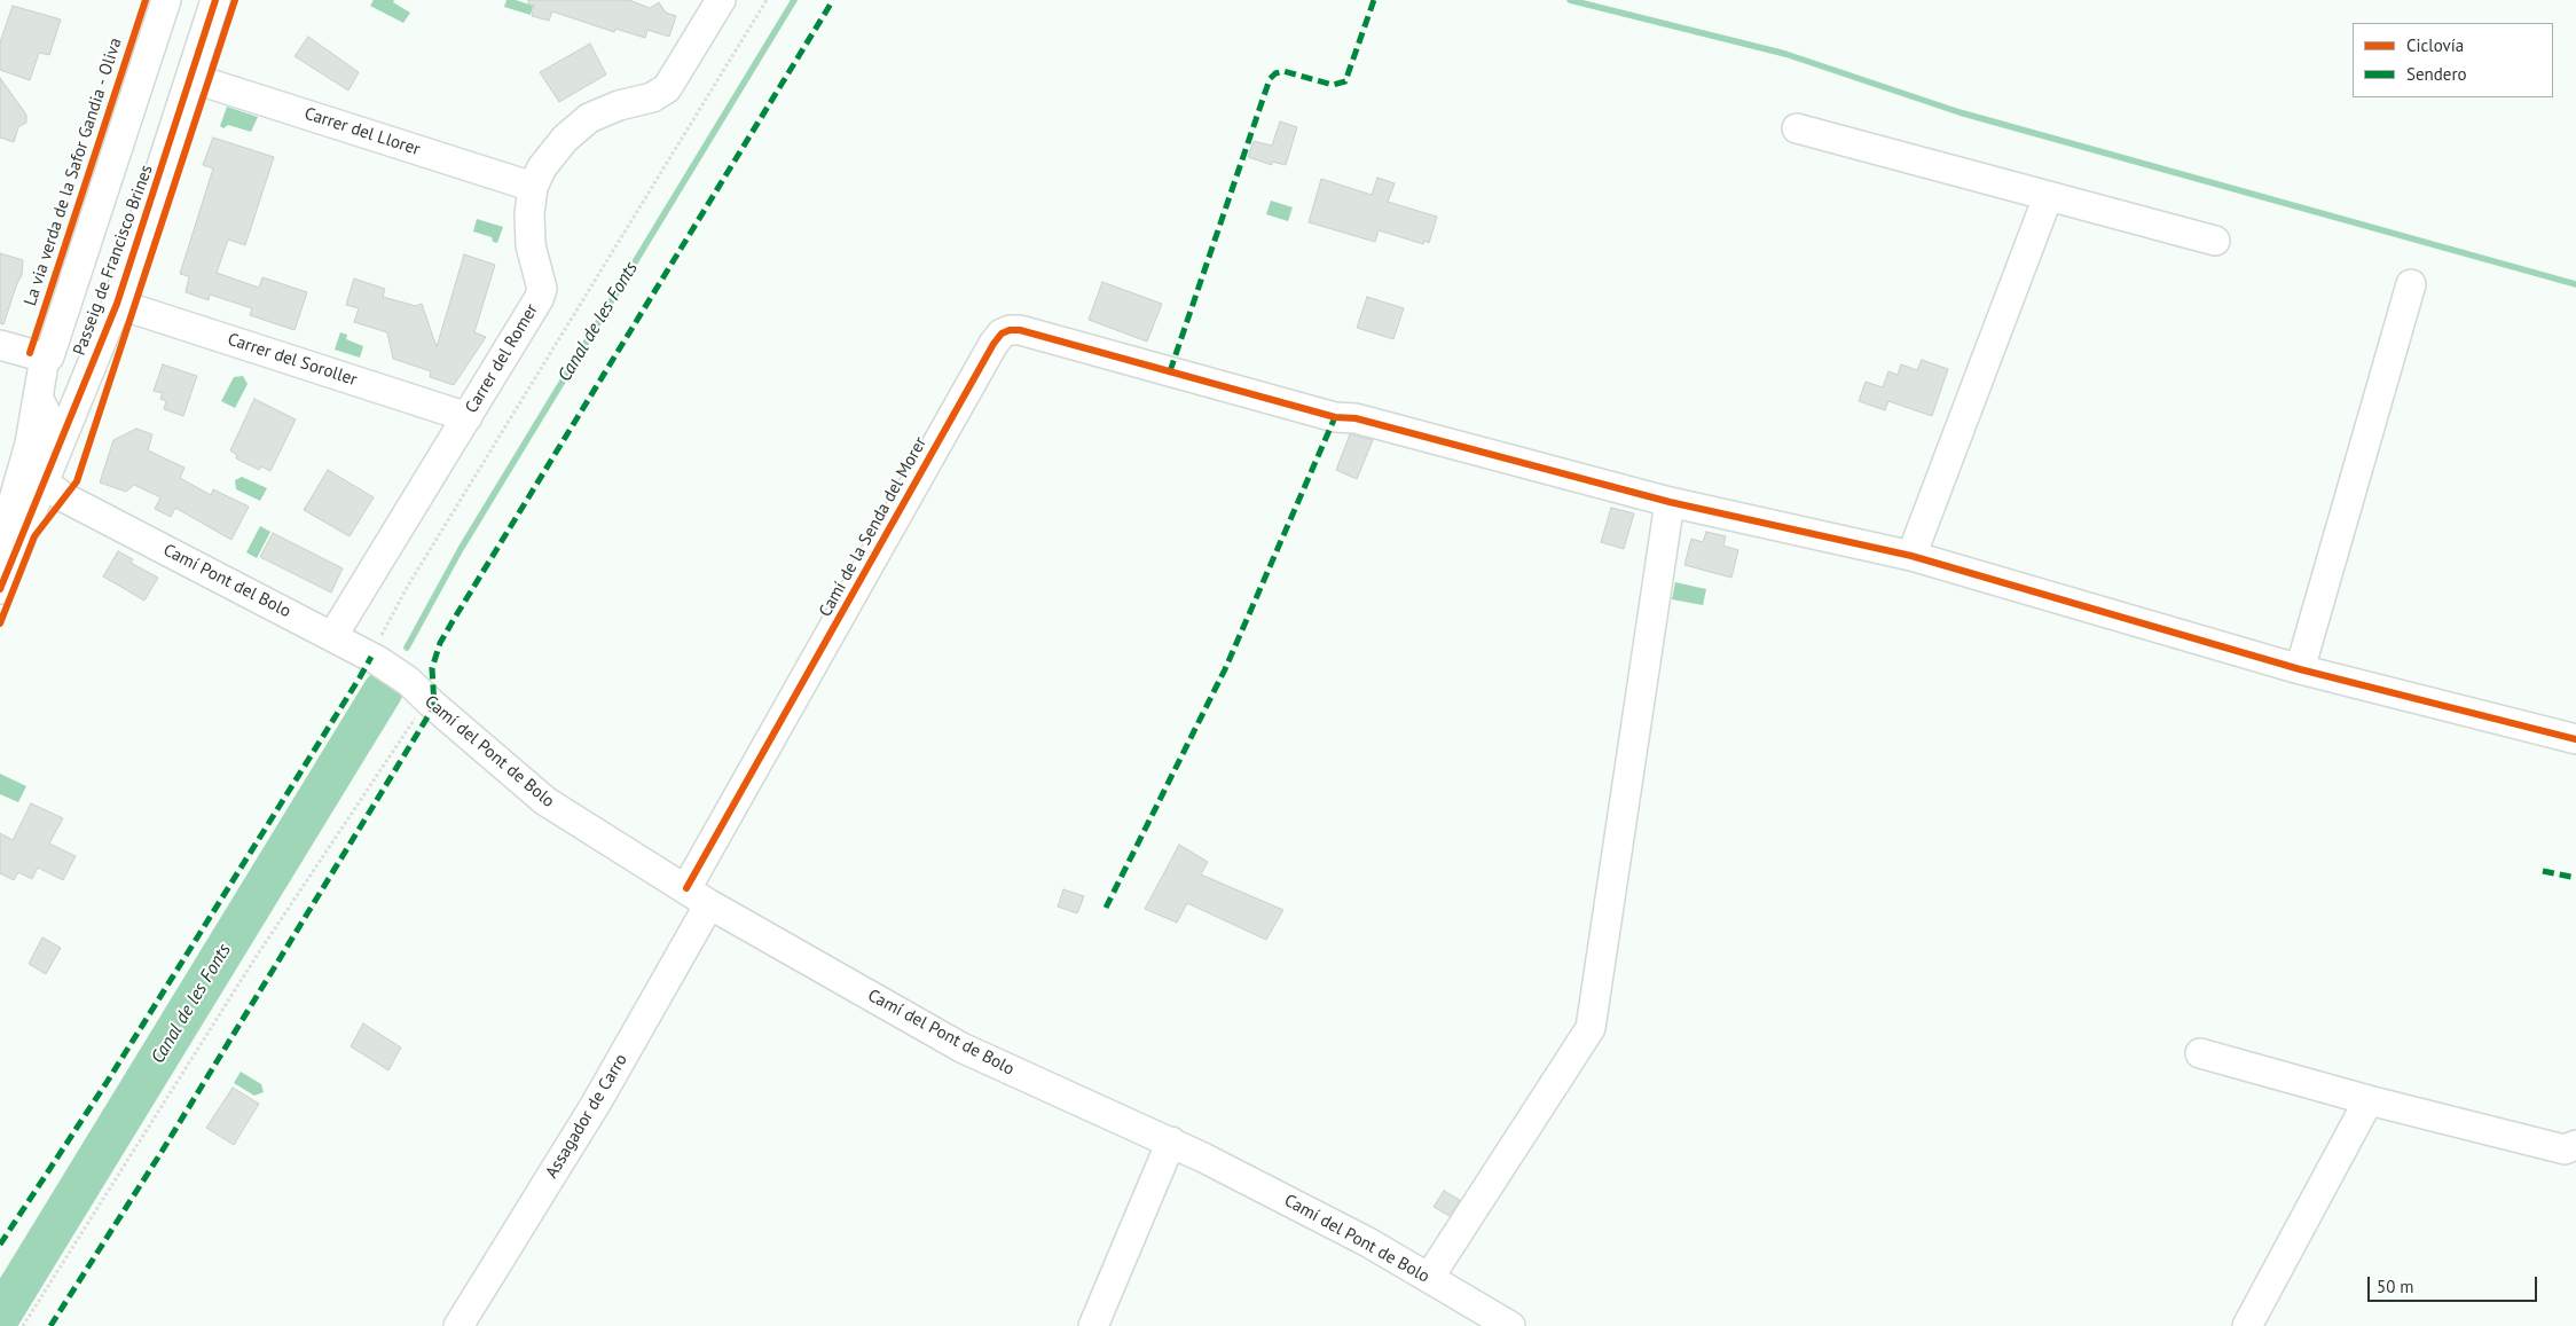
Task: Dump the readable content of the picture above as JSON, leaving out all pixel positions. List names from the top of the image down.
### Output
{
  "streets": {
    "street": [
      "Carrer del Llorer",
      "Passeig de Francisco Brines",
      "Carrer del Romer",
      "Carrer del Soroller",
      "Camí de la Senda del Morer",
      "Camí Pont del Bolo",
      "Camí del Pont de Bolo",
      "Assagador de Carro"
    ],
    "cycle path": ["La via verda de la Safor Gandia - Oliva"]
  },
  "crossings": [
    ["Carrer del Llorer", "Passeig de Francisco Brines"],
    ["Carrer del Llorer", "Carrer del Romer"],
    ["Passeig de Francisco Brines", "Carrer del Soroller"],
    ["Passeig de Francisco Brines", "Camí Pont del Bolo"],
    ["Carrer del Romer", "Carrer del Soroller"],
    ["Carrer del Romer", "Camí Pont del Bolo"],
    ["Camí de la Senda del Morer", "Camí del Pont de Bolo"],
    ["Camí Pont del Bolo", "Camí del Pont de Bolo"],
    ["Camí del Pont de Bolo", "Assagador de Carro"]
  ],
  "water": ["Canal de les Fonts"],
  "legend": ["Ciclovía", "Sendero"],
  "scale_bar": "50 m"
}
